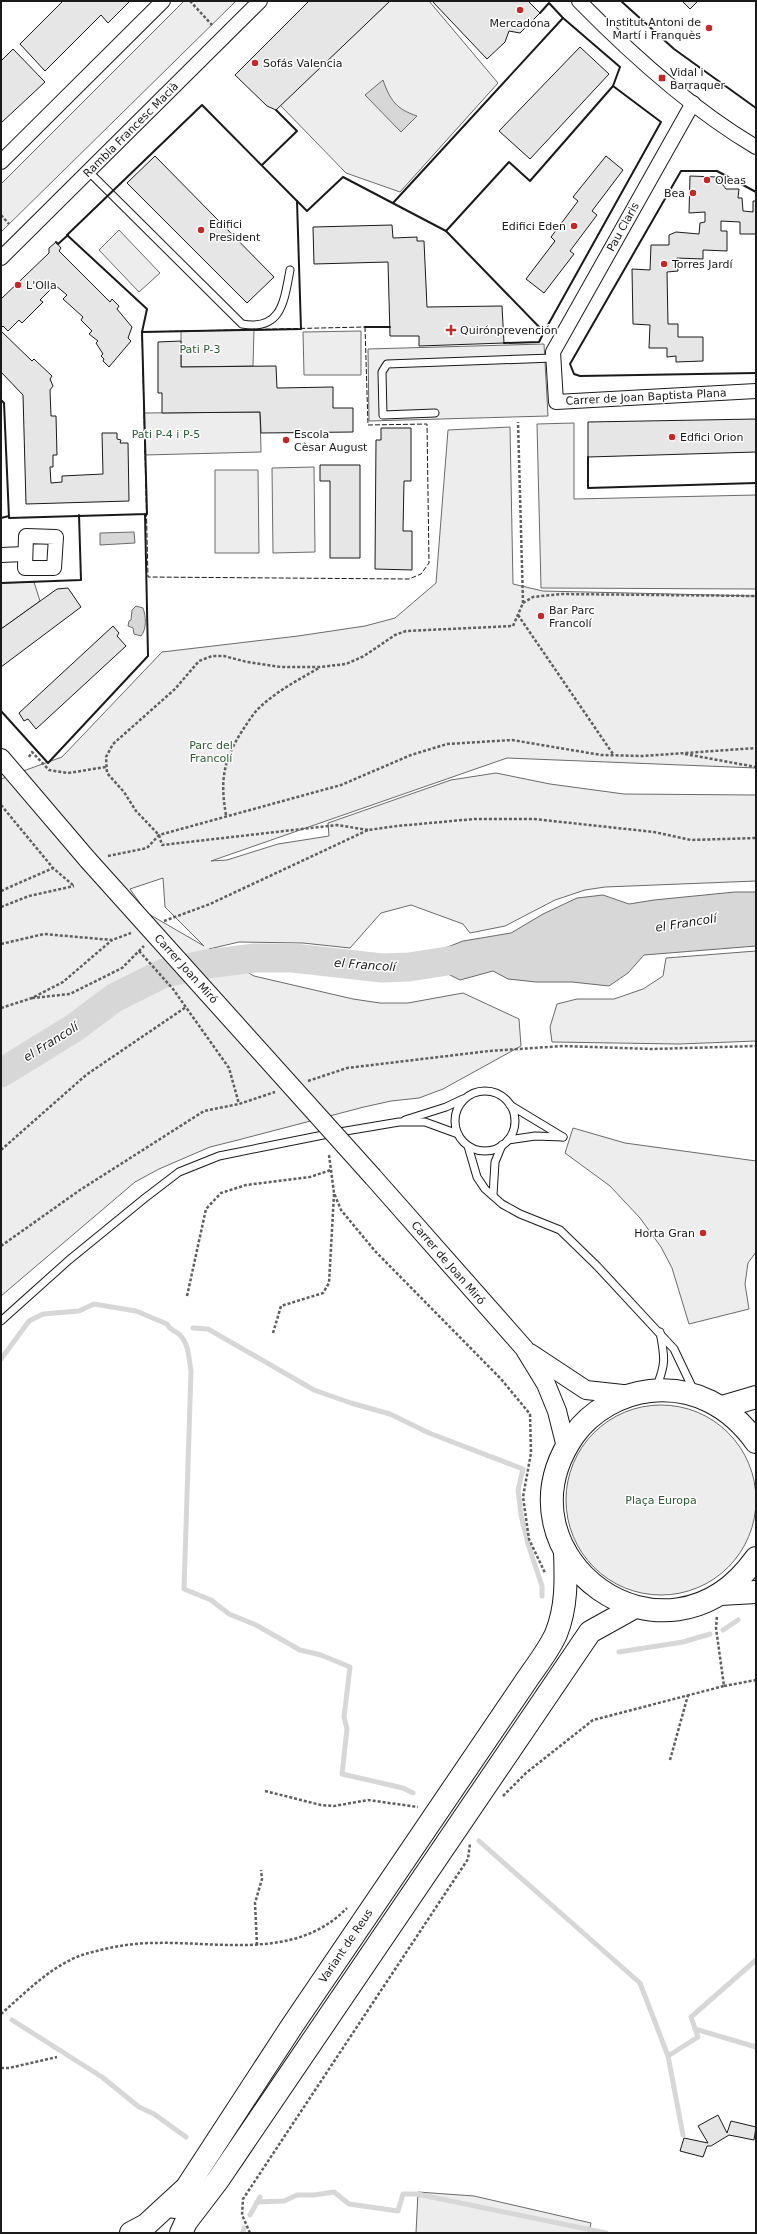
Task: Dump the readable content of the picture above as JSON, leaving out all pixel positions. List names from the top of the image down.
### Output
{
  "streets": {
    "highway": ["Variant de Reus"],
    "street": [
      "Rambla Francesc Macià",
      "Pau Claris",
      "Carrer de Joan Baptista Plana",
      "Carrer Joan Miró",
      "Carrer de Joan Miró"
    ]
  },
  "crossings": [
    ["Pau Claris", "Carrer de Joan Baptista Plana"],
    ["Carrer Joan Miró", "Carrer de Joan Miró"]
  ],
  "water": ["el Francolí"],
  "parks": [
    "Pati P-3",
    "Pati P-4 i P-5",
    "Parc del Francolí",
    "Plaça Europa"
  ],
  "places": {
    "other": [
      "Mercadona",
      "Institut Antoni de Martí i Franquès",
      "Sofás Valencia",
      "Oleas",
      "Bea",
      "Edifici Eden",
      "Edifici President",
      "Torres Jardí",
      "L'Olla",
      "Edfici Orion",
      "Escola Cèsar August",
      "Bar Parc Francolí",
      "Horta Gran"
    ],
    "transit": ["Vidal i Barraquer"],
    "health": ["Quirónprevención"]
  }
}
